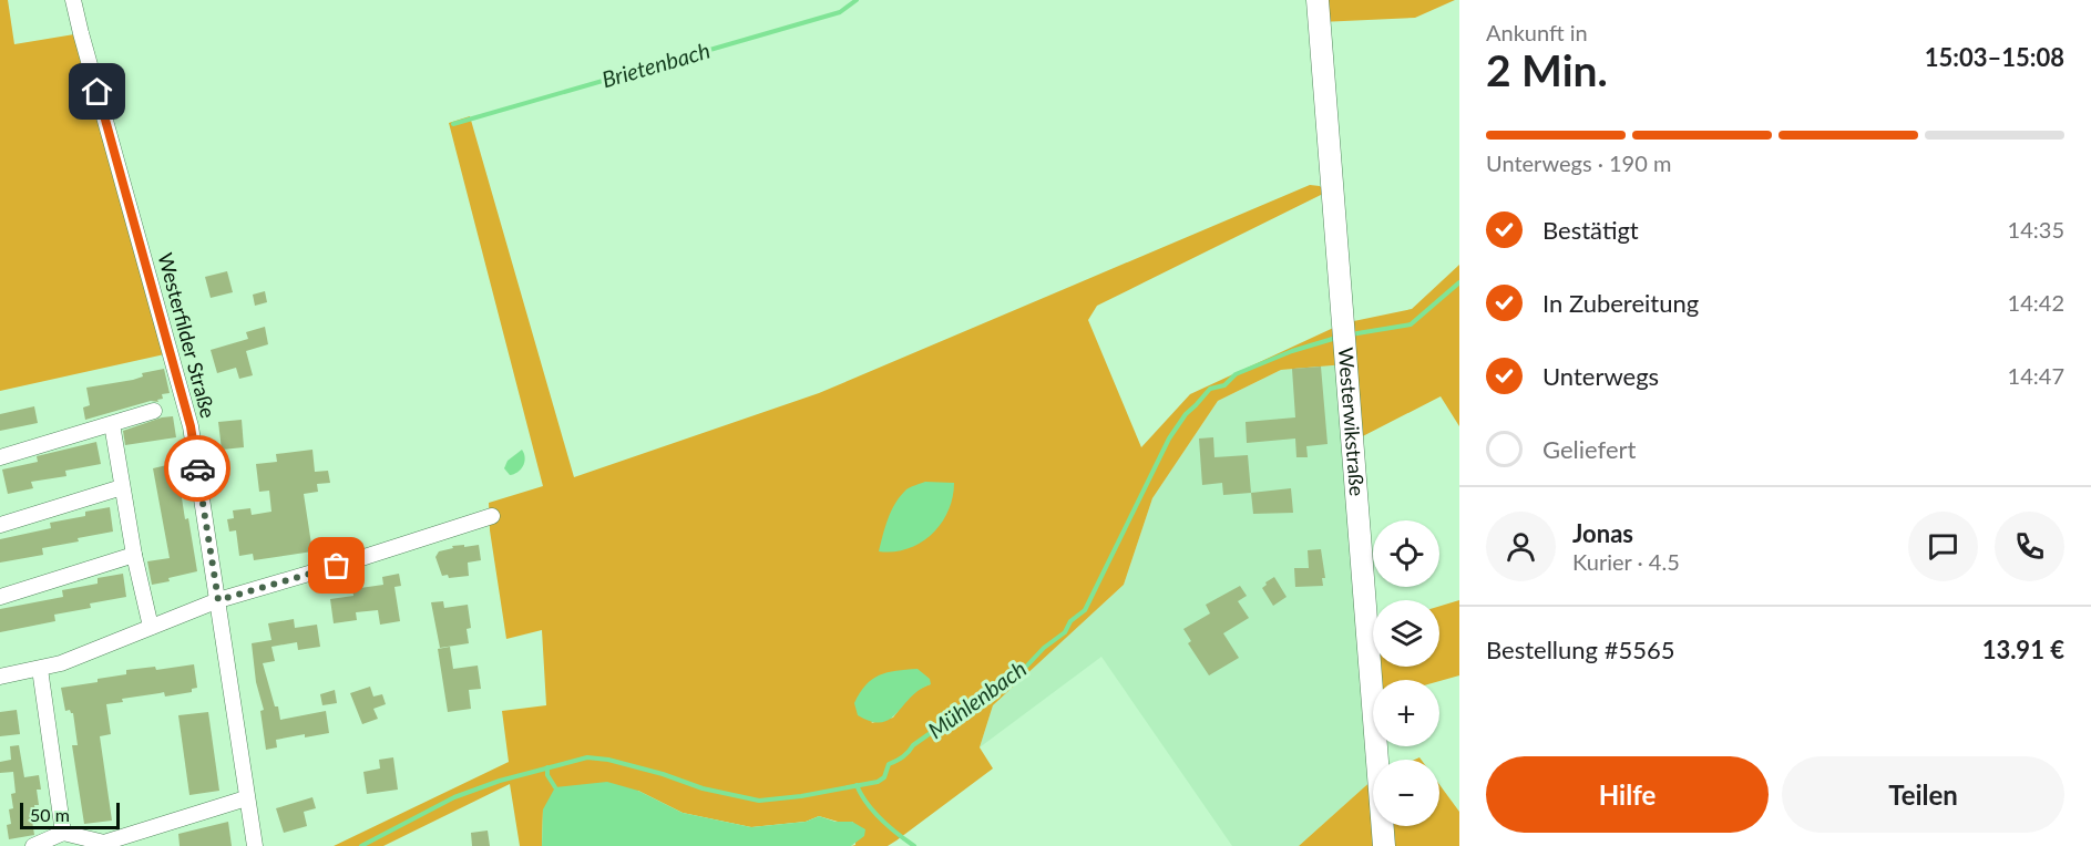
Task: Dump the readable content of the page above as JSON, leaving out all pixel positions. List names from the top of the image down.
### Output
{
  "streets": {
    "street": ["Westerfilder Straße", "Westerwikstraße"]
  },
  "water": ["Brietenbach", "Mühlenbach"],
  "scale_bar": "50 m",
  "page": {
    "heading": ["2 Min.", "Ankunft in", "15:03–15:08"],
    "panel": [
      "Jonas",
      "Kurier · 4.5",
      "Bestellung #5565",
      "13.91 €"
    ],
    "bar": "Unterwegs · 190 m",
    "list": [
      ["Bestätigt", "14:35"],
      ["In Zubereitung", "14:42"],
      ["Unterwegs", "14:47"],
      "Geliefert"
    ],
    "map_buttons": ["+", "−"],
    "buttons": ["Hilfe", "Teilen"],
    "scale": "50 m"
  }
}
